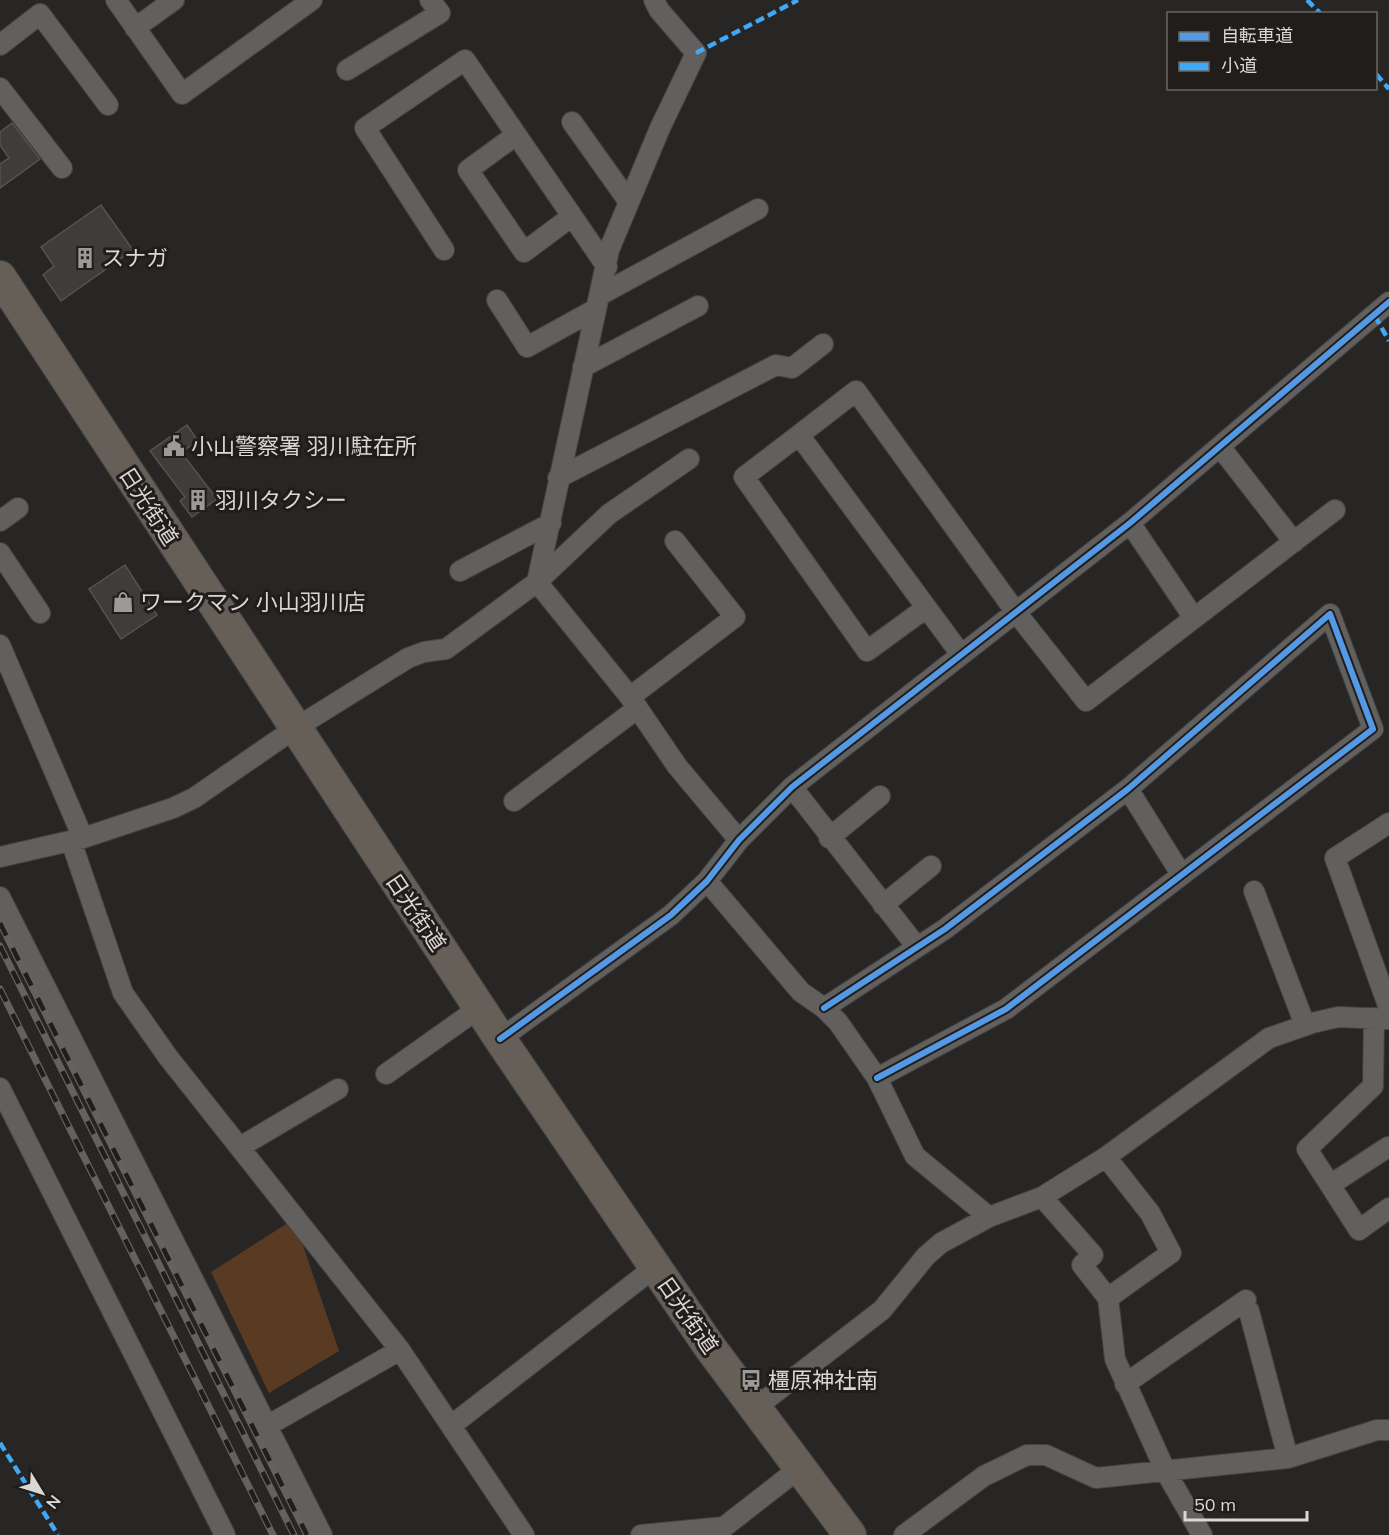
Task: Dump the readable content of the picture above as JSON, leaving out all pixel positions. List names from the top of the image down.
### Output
{
  "streets": {
    "highway": ["日光街道"]
  },
  "places": {
    "building": ["スナガ", "羽川タクシー"],
    "public building": ["小山警察署 羽川駐在所"],
    "shop": ["ワークマン 小山羽川店"],
    "bus stop": ["橿原神社南"]
  },
  "legend": ["自転車道", "小道"],
  "scale_bar": "50 m",
  "north": "bottom right"
}
